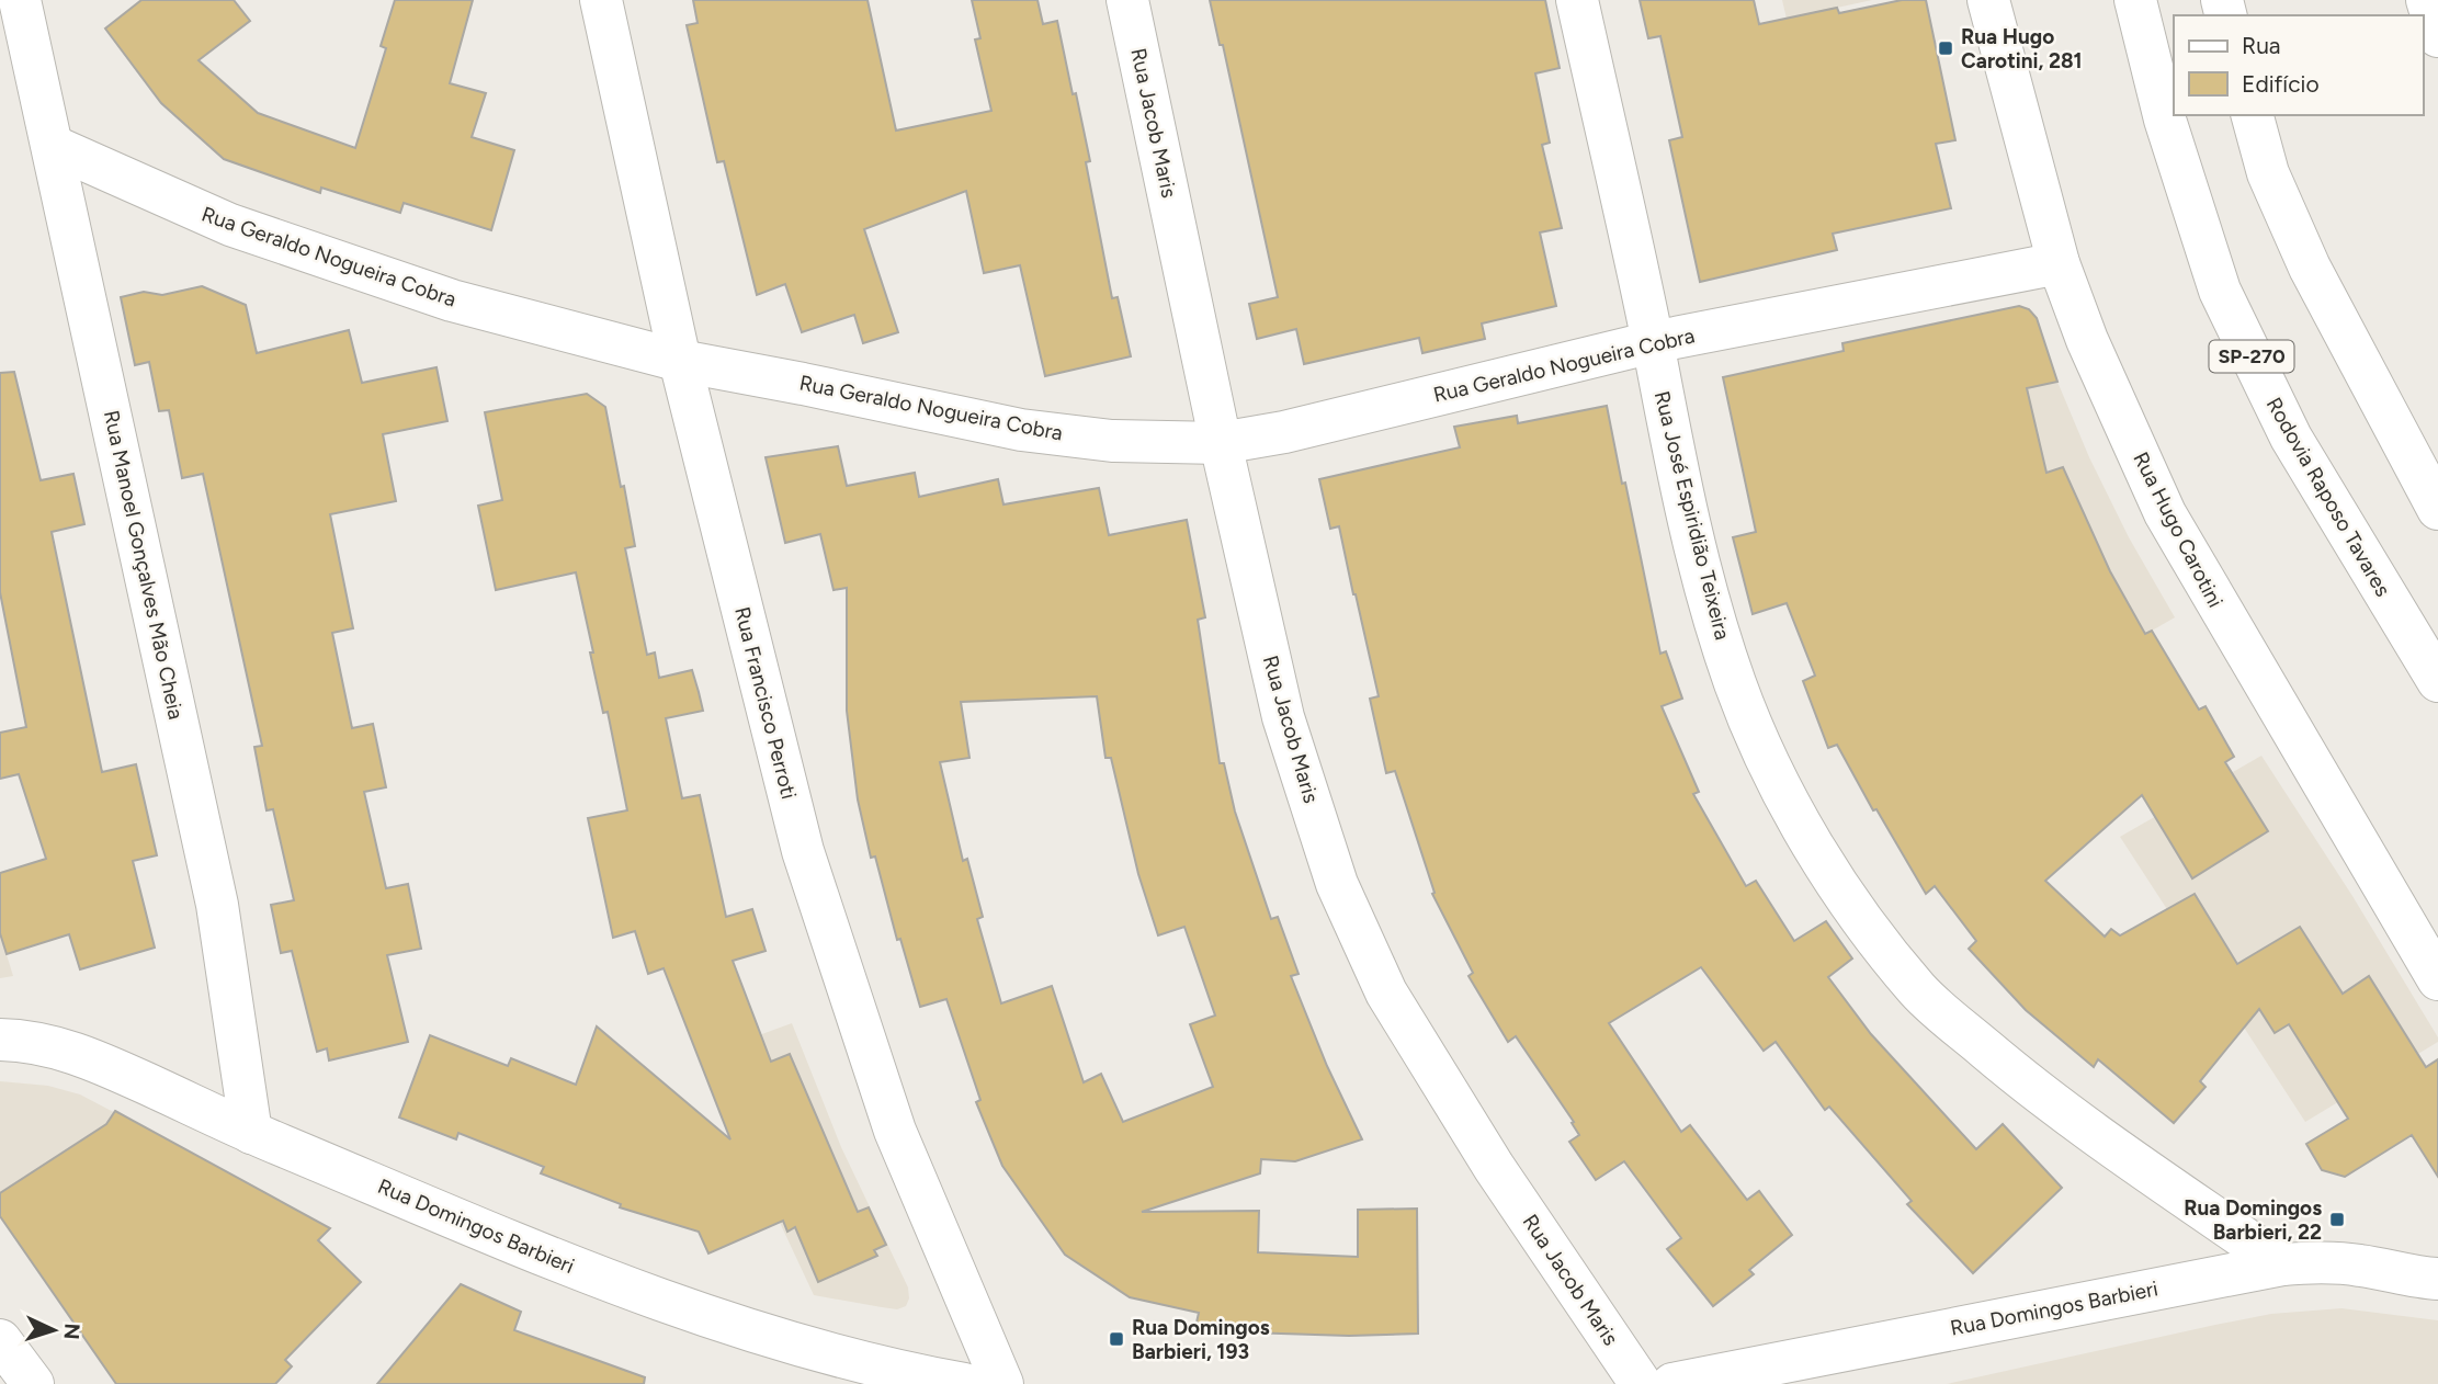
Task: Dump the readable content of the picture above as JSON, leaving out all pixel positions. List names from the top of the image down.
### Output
{
  "streets": {
    "main road": [
      "Rua Jacob Maris",
      "Rua Geraldo Nogueira Cobra",
      "SP-270",
      "Rodovia Raposo Tavares",
      "Rua José Espiridião Teixeira",
      "Rua Hugo Carotini",
      "Rua Manoel Gonçalves Mão Cheia",
      "Rua Francisco Perroti",
      "Rua Domingos Barbieri"
    ]
  },
  "crossings": [
    ["Rua Jacob Maris", "Rua Geraldo Nogueira Cobra"],
    ["Rua Geraldo Nogueira Cobra", "Rua José Espiridião Teixeira"],
    ["Rua Geraldo Nogueira Cobra", "Rua Hugo Carotini"],
    ["Rua Geraldo Nogueira Cobra", "Rua Manoel Gonçalves Mão Cheia"],
    ["Rua Geraldo Nogueira Cobra", "Rua Francisco Perroti"],
    ["Rua José Espiridião Teixeira", "Rua Domingos Barbieri"],
    ["Rua Manoel Gonçalves Mão Cheia", "Rua Domingos Barbieri"]
  ],
  "places": {
    "transit": ["Rua Hugo Carotini, 281", "Rua Domingos Barbieri, 22", "Rua Domingos Barbieri, 193"]
  },
  "legend": ["Rua", "Edifício"],
  "north": "right"
}
